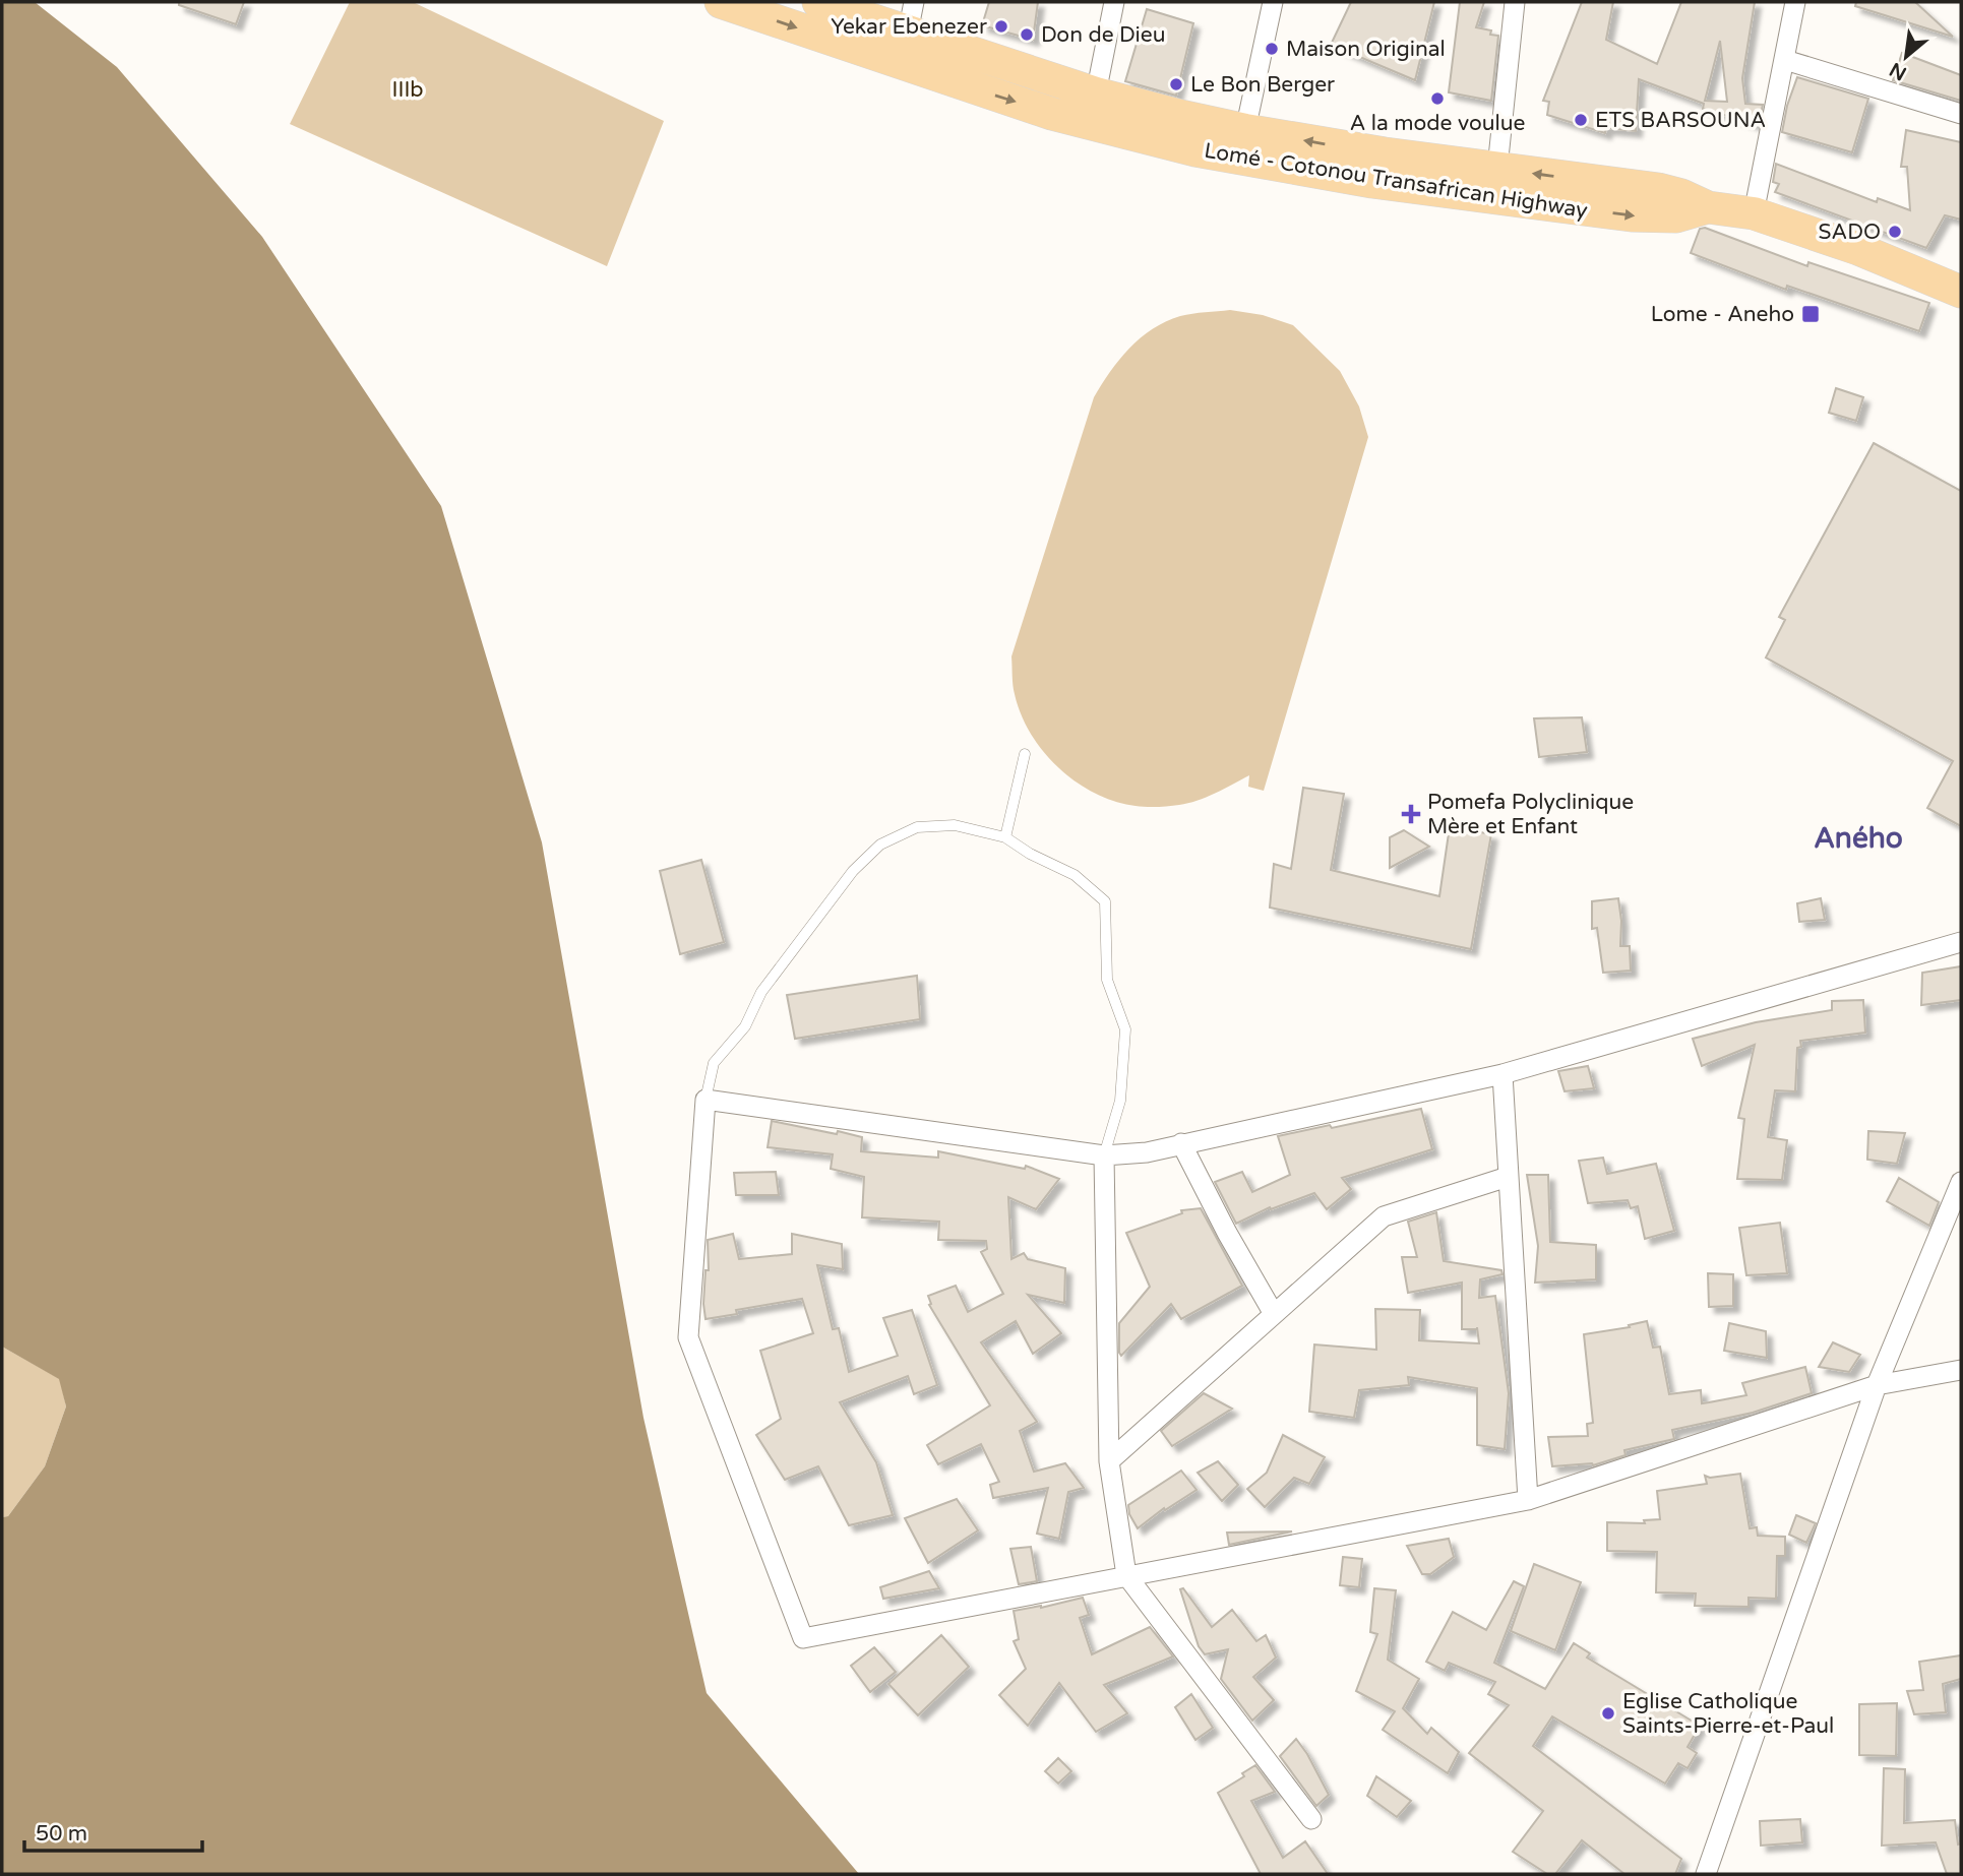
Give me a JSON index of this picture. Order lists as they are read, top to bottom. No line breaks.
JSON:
{"streets":{"highway":["Lomé - Cotonou Transafrican Highway"]},"districts":["Aného"],"parks":["IIIb"],"places":{"other":["Yekar Ebenezer","Don de Dieu","Maison Original","Le Bon Berger","A la mode voulue","ETS BARSOUNA","SADO","Eglise Catholique Saints-Pierre-et-Paul"],"transit":["Lome - Aneho"],"health":["Pomefa Polyclinique Mère et Enfant"]},"scale_bar":"50 m","north":"bottom left"}
